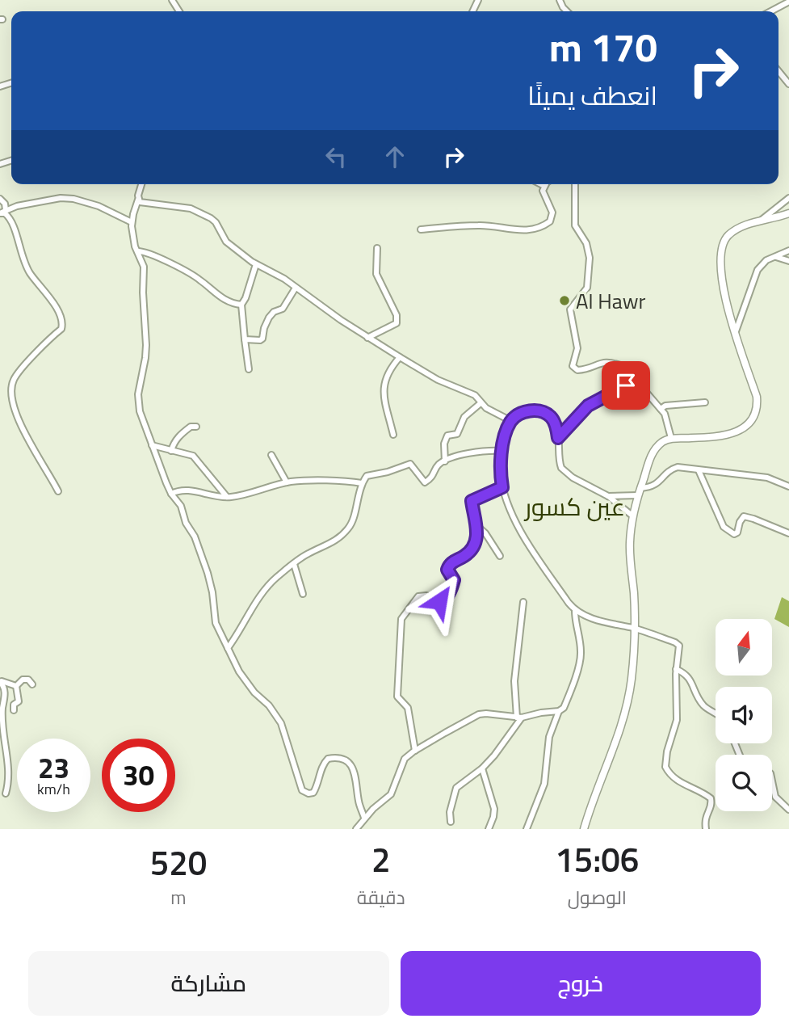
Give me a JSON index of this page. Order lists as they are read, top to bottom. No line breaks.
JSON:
{"districts":["عين كسور"],"places":["Al Hawr"],"north":"top","page":{"turn":["170 m","انعطف يمينًا"],"speed":"23 km/h","limit":"30","eta":["15:06","الوصول","2","دقيقة","520","m"],"buttons":["خروج","مشاركة"]}}
